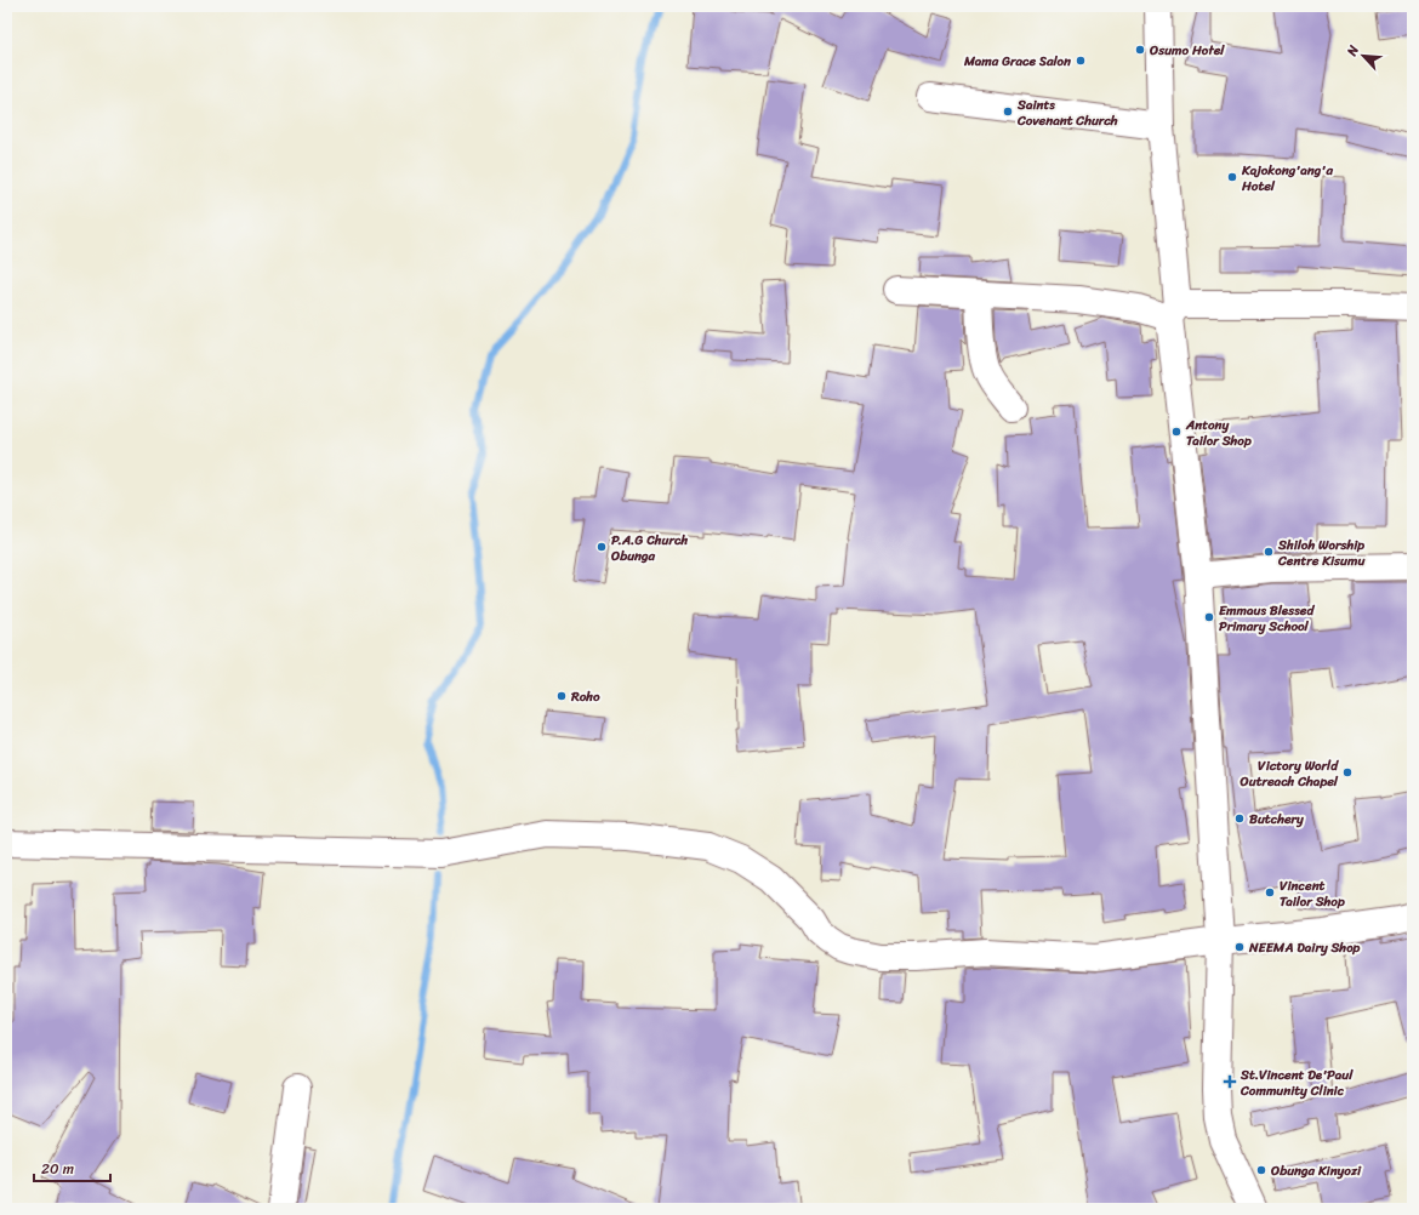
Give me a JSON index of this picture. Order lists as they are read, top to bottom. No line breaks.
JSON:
{"places":{"other":["Osumo Hotel","Mama Grace Salon","Saints Covenant Church","Kajokong'ang'a Hotel","Antony Tailor Shop","P.A.G Church Obunga","Shiloh Worship Centre Kisumu","Emmaus Blessed Primary School","Roho","Victory World Outreach Chapel","Butchery","Vincent Tailor Shop","NEEMA Dairy Shop","Obunga Kinyozi"],"health":["St.Vincent De'Paul Community Clinic"]},"scale_bar":"20 m","north":"top left"}
